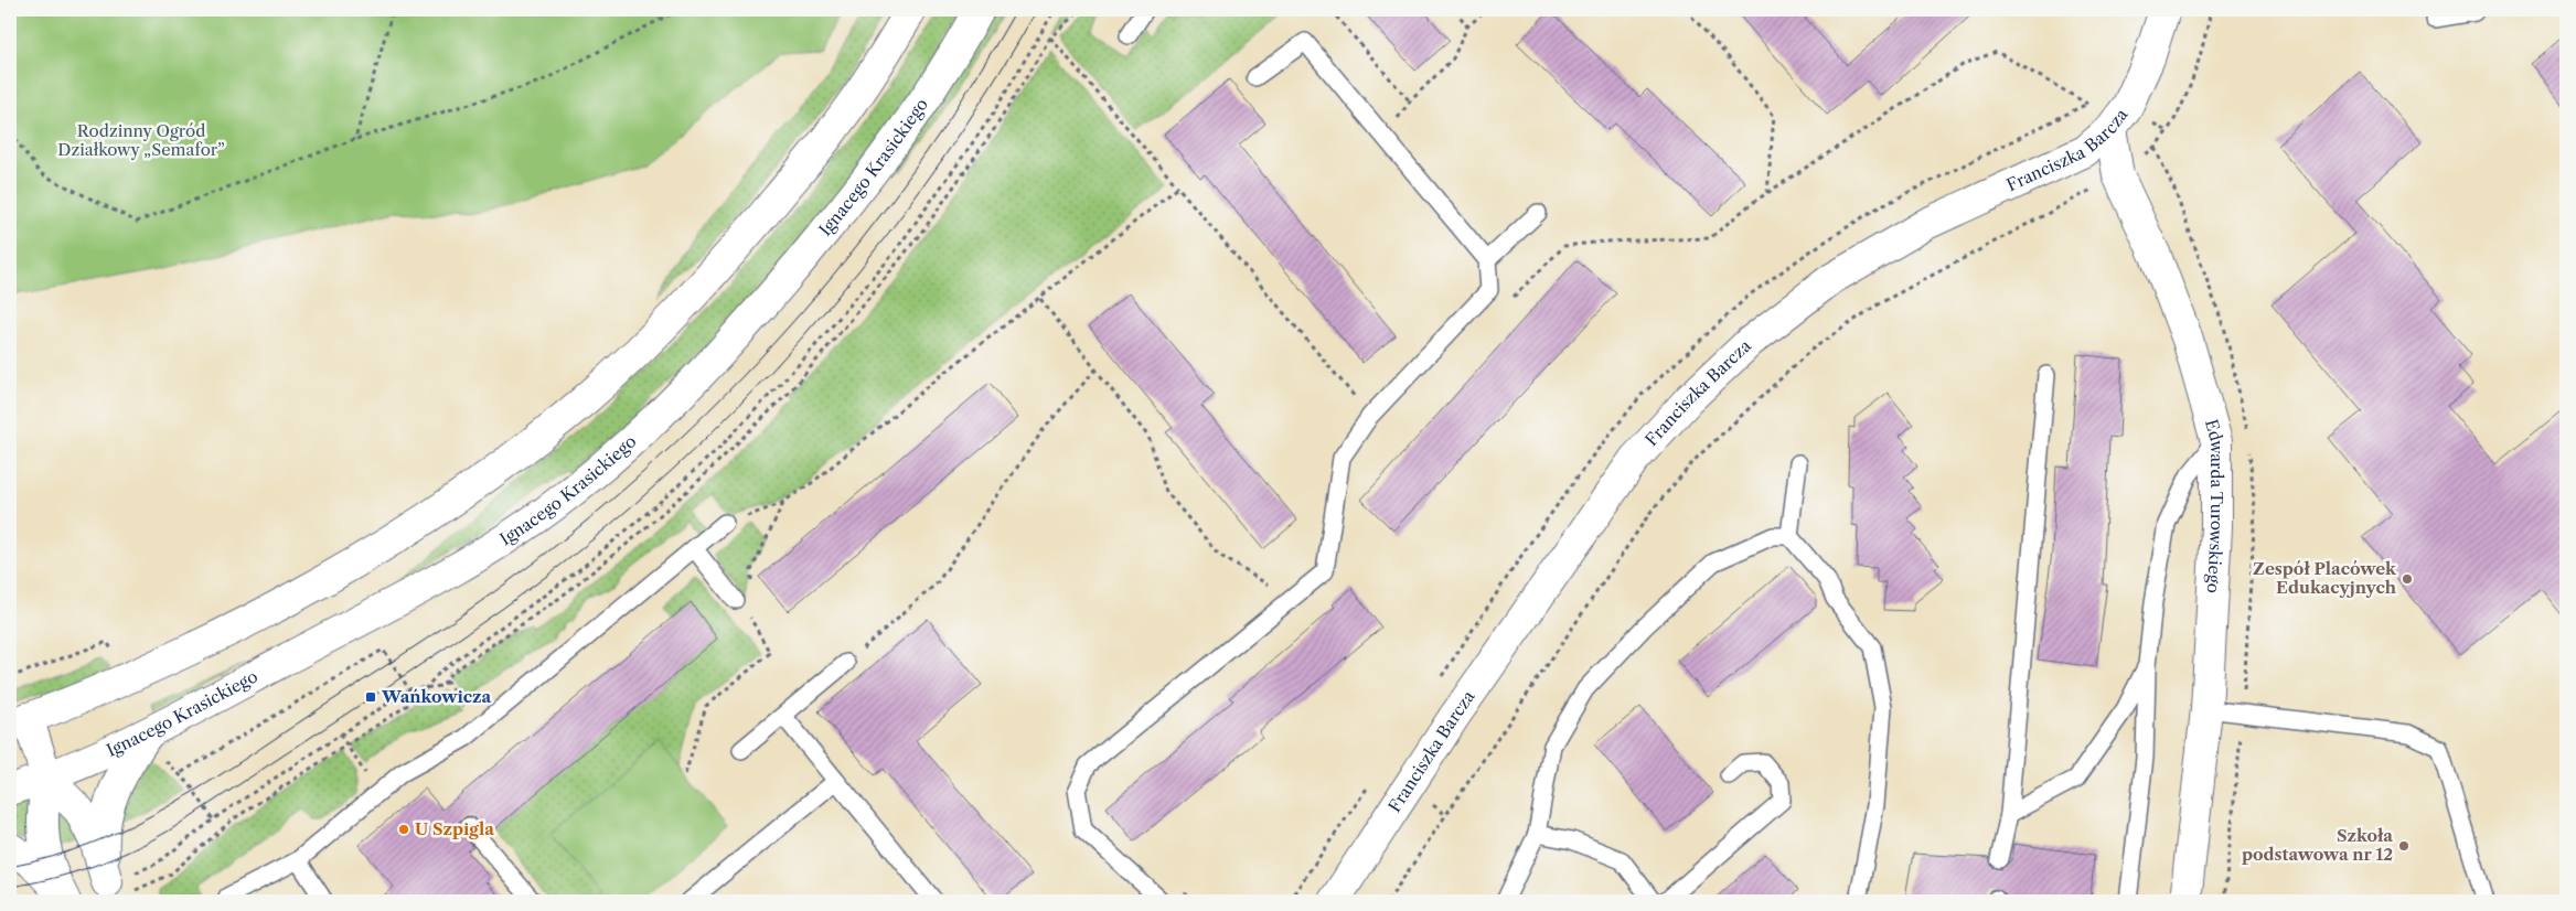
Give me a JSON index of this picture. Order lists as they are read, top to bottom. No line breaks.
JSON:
{"streets":{"street":["Franciszka Barcza","Ignacego Krasickiego","Edwarda Turowskiego"]},"crossings":[["Franciszka Barcza","Edwarda Turowskiego"]],"parks":["Rodzinny Ogród Działkowy „Semafor”"],"places":{"other":["Zespół Placówek Edukacyjnych","U Szpigla","Szkoła podstawowa nr 12"],"transit":["Wańkowicza"]}}
